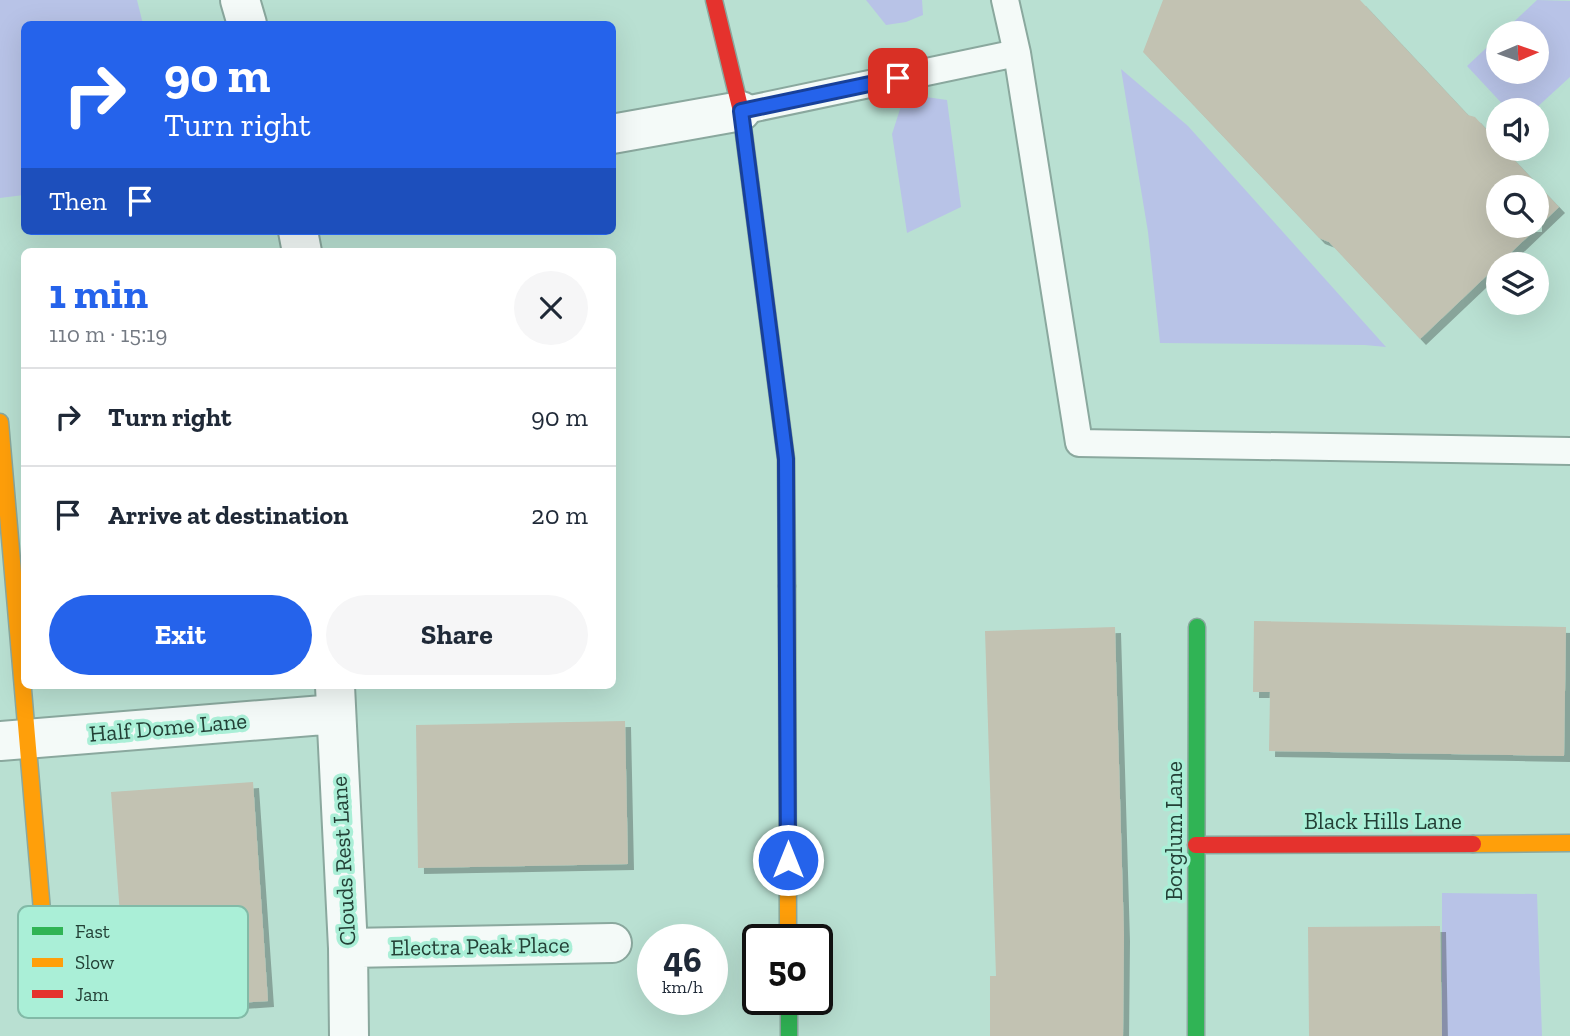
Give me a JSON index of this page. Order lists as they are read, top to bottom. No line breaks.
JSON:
{"streets":{"street":["Half Dome Lane","Black Hills Lane","Borglum Lane","Clouds Rest Lane","Electra Peak Place"]},"crossings":[["Half Dome Lane","Clouds Rest Lane"],["Black Hills Lane","Borglum Lane"],["Clouds Rest Lane","Electra Peak Place"]],"legend":["Fast","Slow","Jam"],"north":"right","page":{"turn":["90 m","Turn right"],"then":"Then","heading":["1 min","110 m · 15:19"],"list":[{"name":"Turn right","value":"90 m"},{"name":"Arrive at destination","value":"20 m"}],"buttons":["Exit","Share"],"speed":"46 km/h","limit":"50"}}
